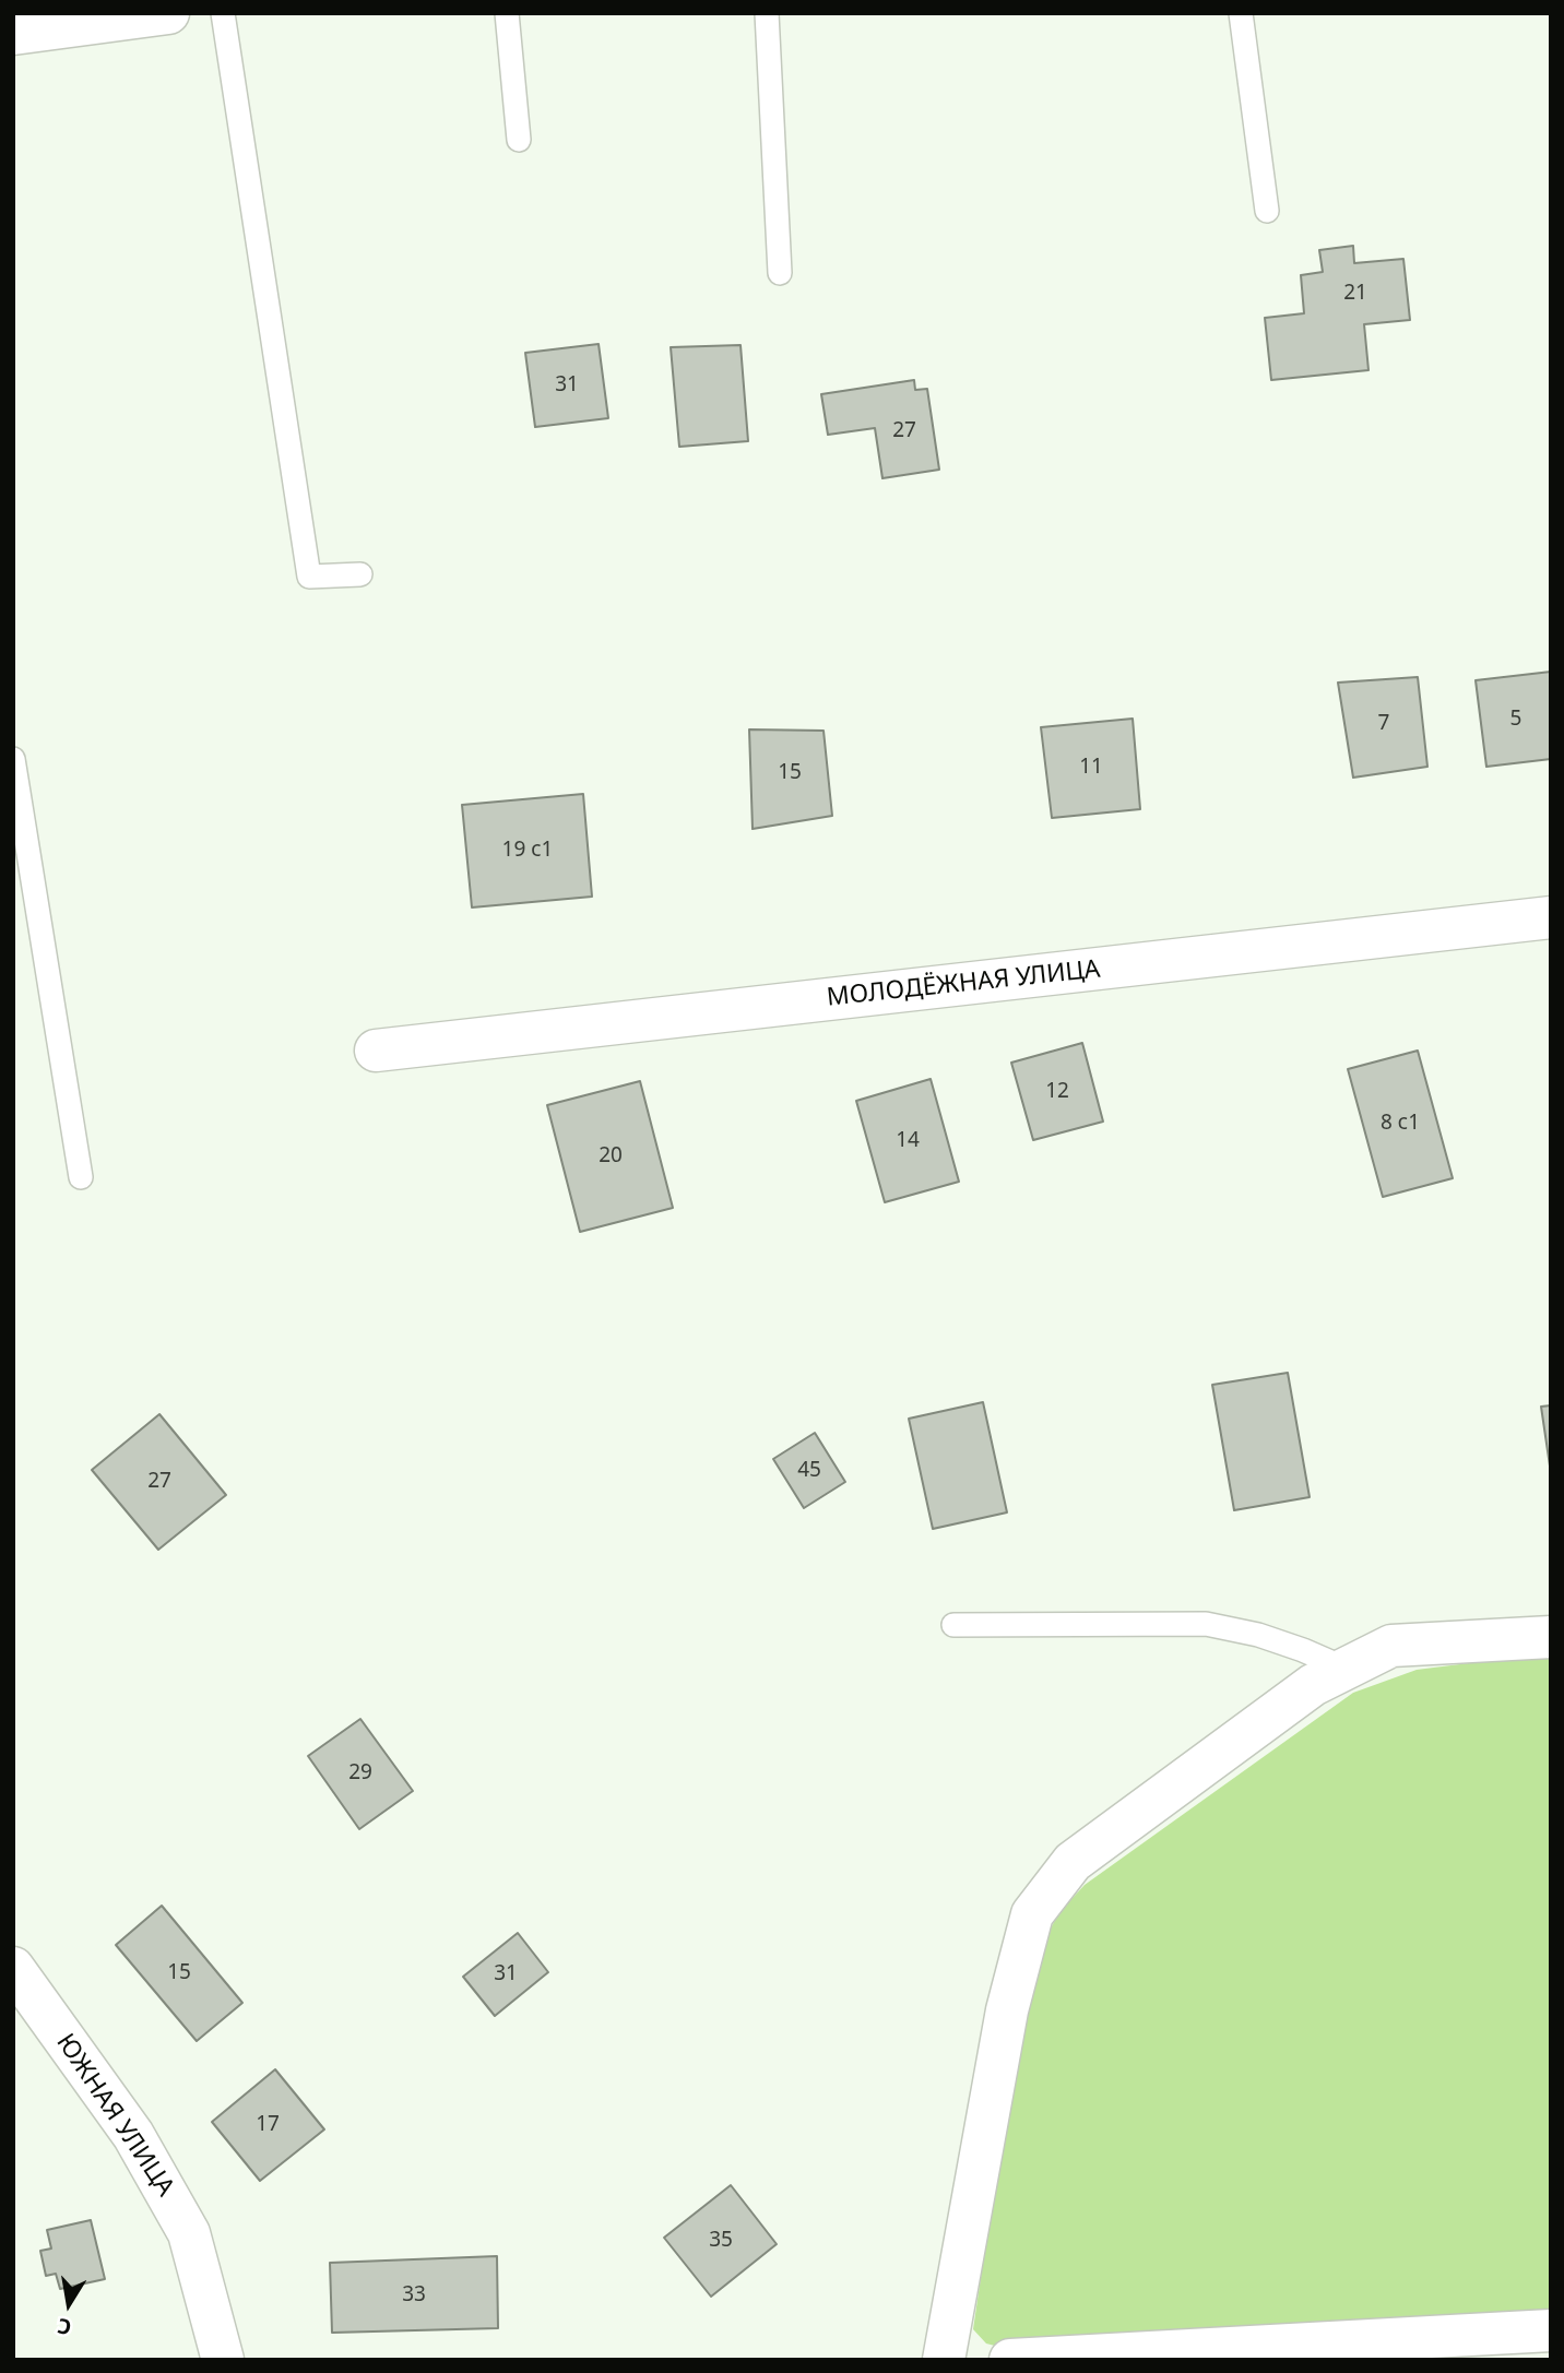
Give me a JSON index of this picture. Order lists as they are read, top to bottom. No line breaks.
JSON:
{"streets":{"street":["МОЛОДЁЖНАЯ УЛИЦА","ЮЖНАЯ УЛИЦА"]},"house_numbers":["21","31","27","5","7","11","15","19 с1","12","8 с1","14","20","45","27","29","15","31","17","35","33"],"north":"bottom"}
